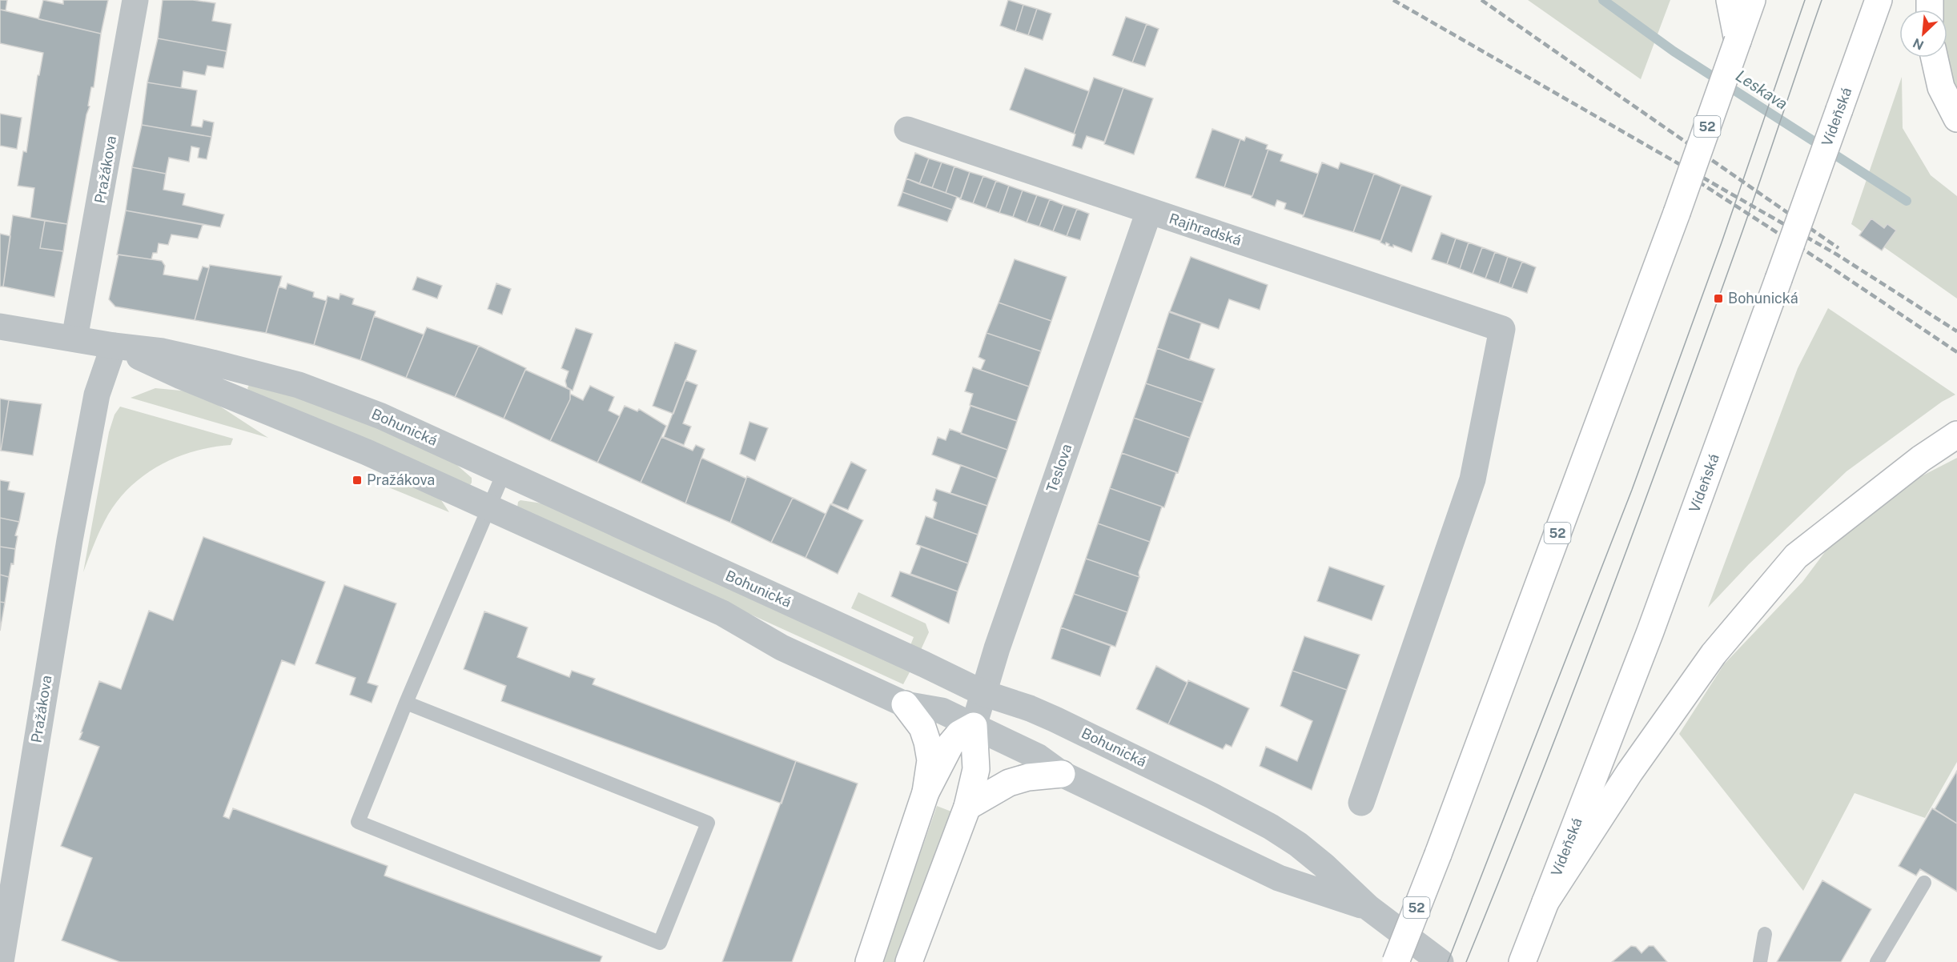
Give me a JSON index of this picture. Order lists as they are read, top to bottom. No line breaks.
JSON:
{"streets":{"highway":["Vídeňská","52"],"street":["Pražákova","Rajhradská","Bohunická","Teslova"]},"crossings":[["Pražákova","Bohunická"],["Rajhradská","Teslova"],["Bohunická","Teslova"]],"water":["Leskava"],"places":{"transit":["Bohunická","Pražákova"]},"north":"bottom left"}
